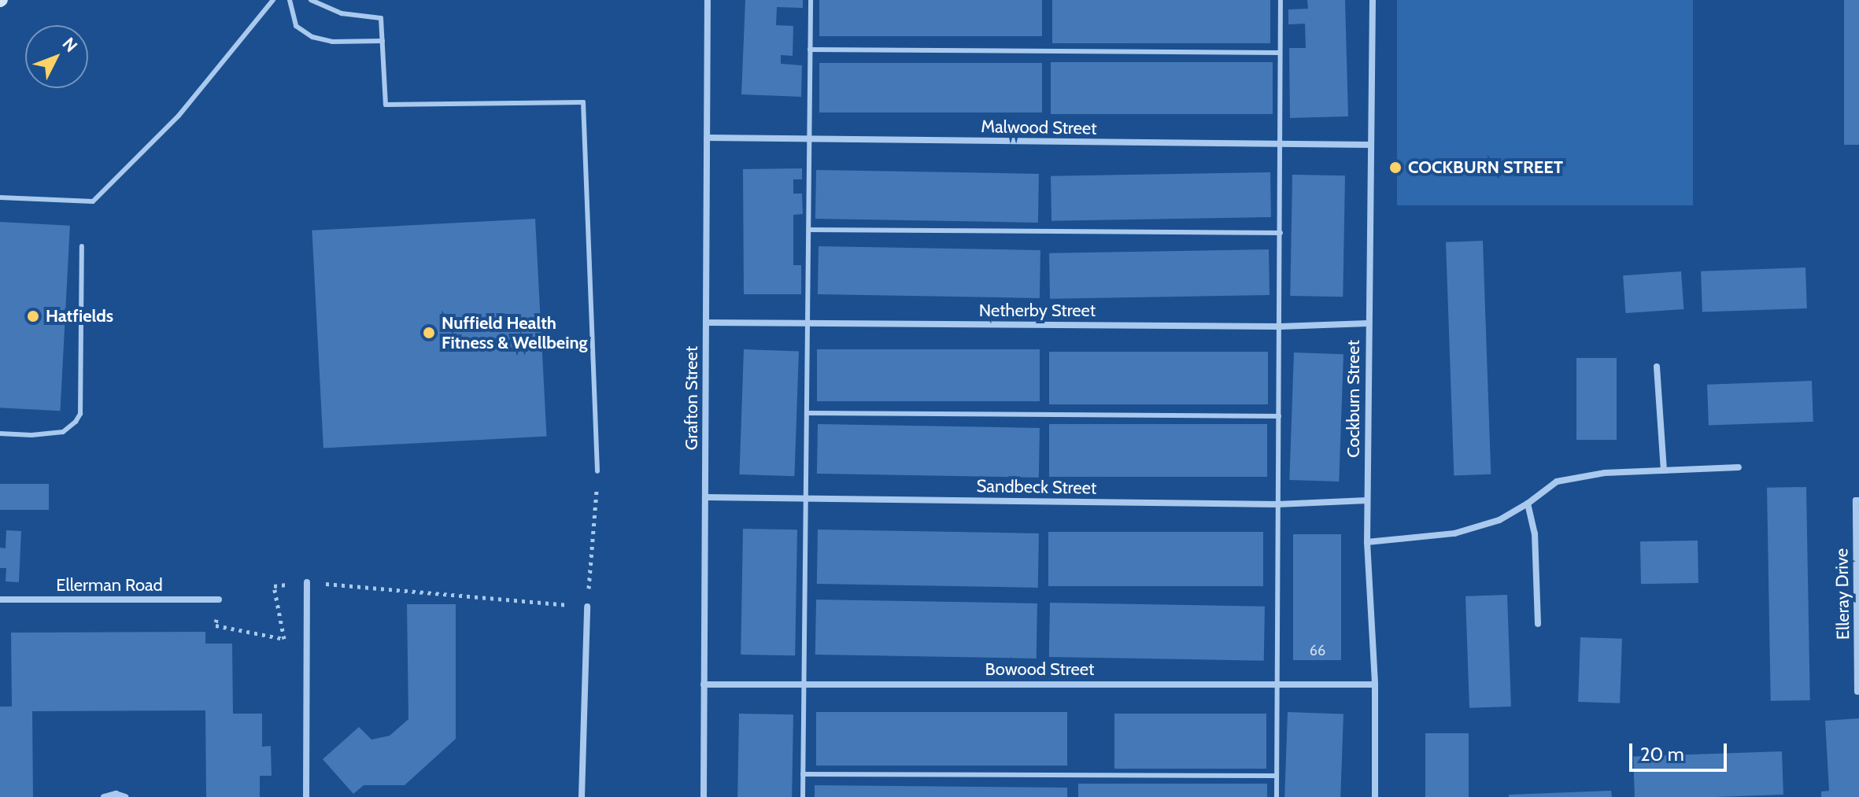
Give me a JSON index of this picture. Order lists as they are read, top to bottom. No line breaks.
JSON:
{"streets":{"street":["Malwood Street","Netherby Street","Grafton Street","Cockburn Street","Sandbeck Street","Ellerman Road","Elleray Drive","Bowood Street"]},"crossings":[["Malwood Street","Grafton Street"],["Malwood Street","Cockburn Street"],["Netherby Street","Grafton Street"],["Netherby Street","Cockburn Street"],["Grafton Street","Sandbeck Street"],["Grafton Street","Bowood Street"],["Cockburn Street","Sandbeck Street"],["Cockburn Street","Bowood Street"]],"places":["COCKBURN STREET","Hatfields","Nuffield Health Fitness & Wellbeing"],"house_numbers":["66"],"scale_bar":"20 m","north":"top right"}
